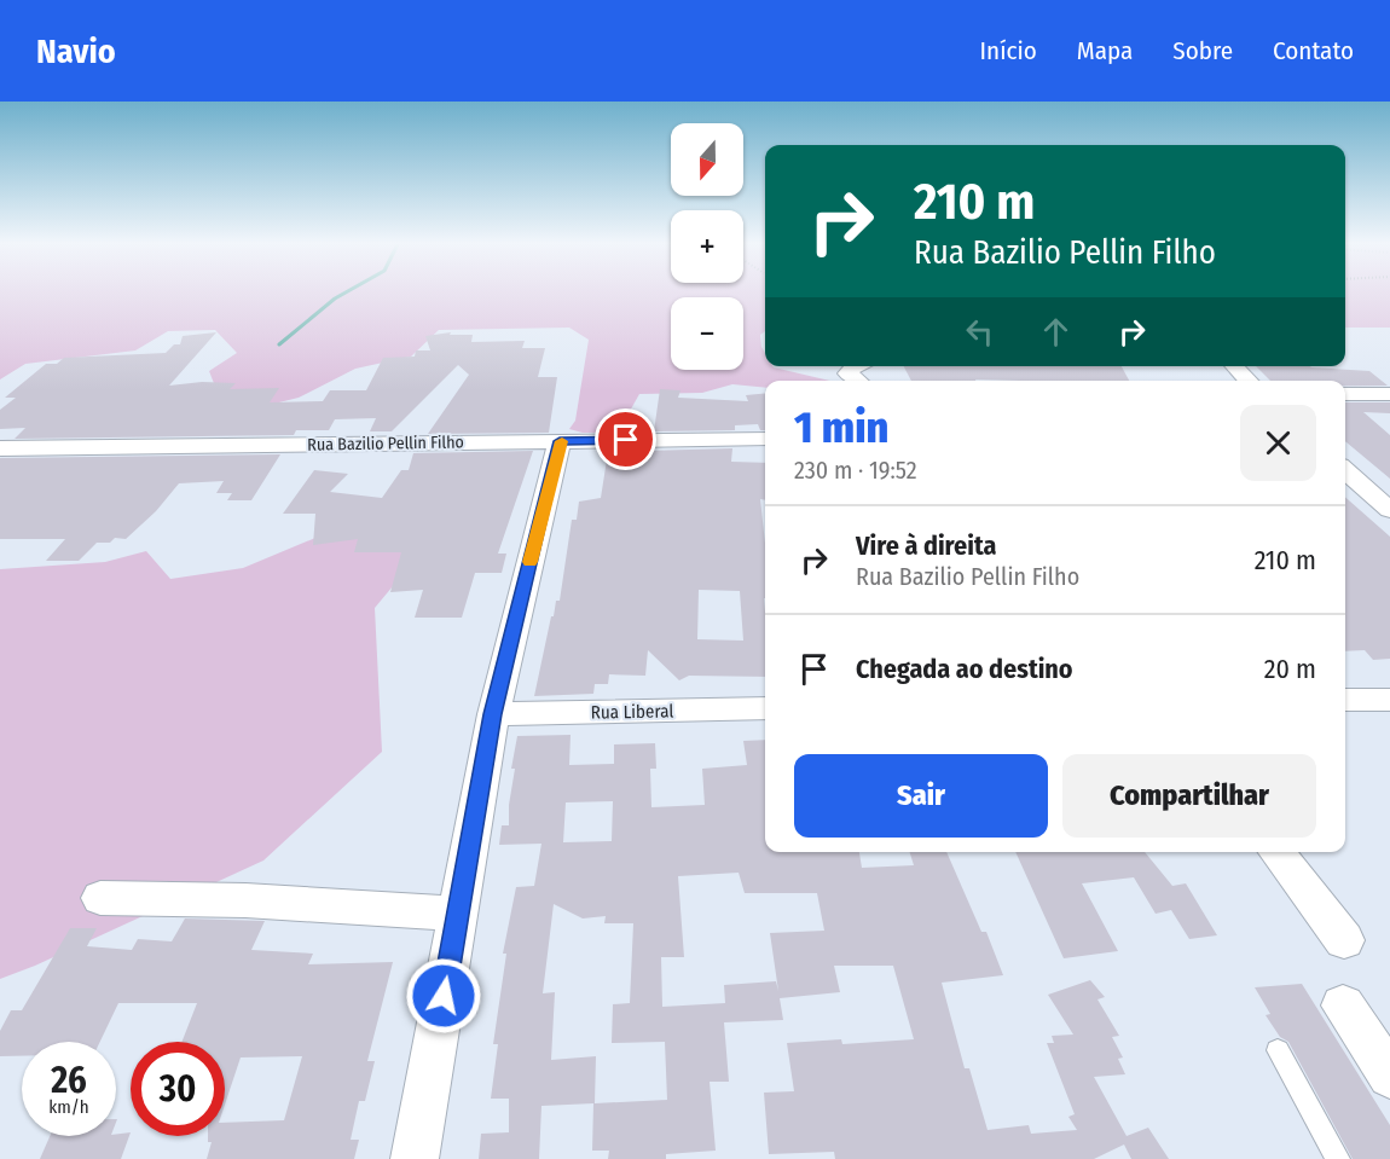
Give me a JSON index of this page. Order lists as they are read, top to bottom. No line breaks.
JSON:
{"streets":{"street":["Rua Bazilio Pellin Filho","Rua Liberal"]},"north":"bottom","page":{"header":"Navio","nav":["Início","Mapa","Sobre","Contato"],"map_buttons":["+","−"],"turn":["210 m","Rua Bazilio Pellin Filho"],"heading":["1 min","230 m · 19:52"],"list":[{"name":"Vire à direita","note":"Rua Bazilio Pellin Filho","value":"210 m"},{"name":"Chegada ao destino","value":"20 m"}],"buttons":["Sair","Compartilhar"],"speed":"26 km/h","limit":"30"}}
